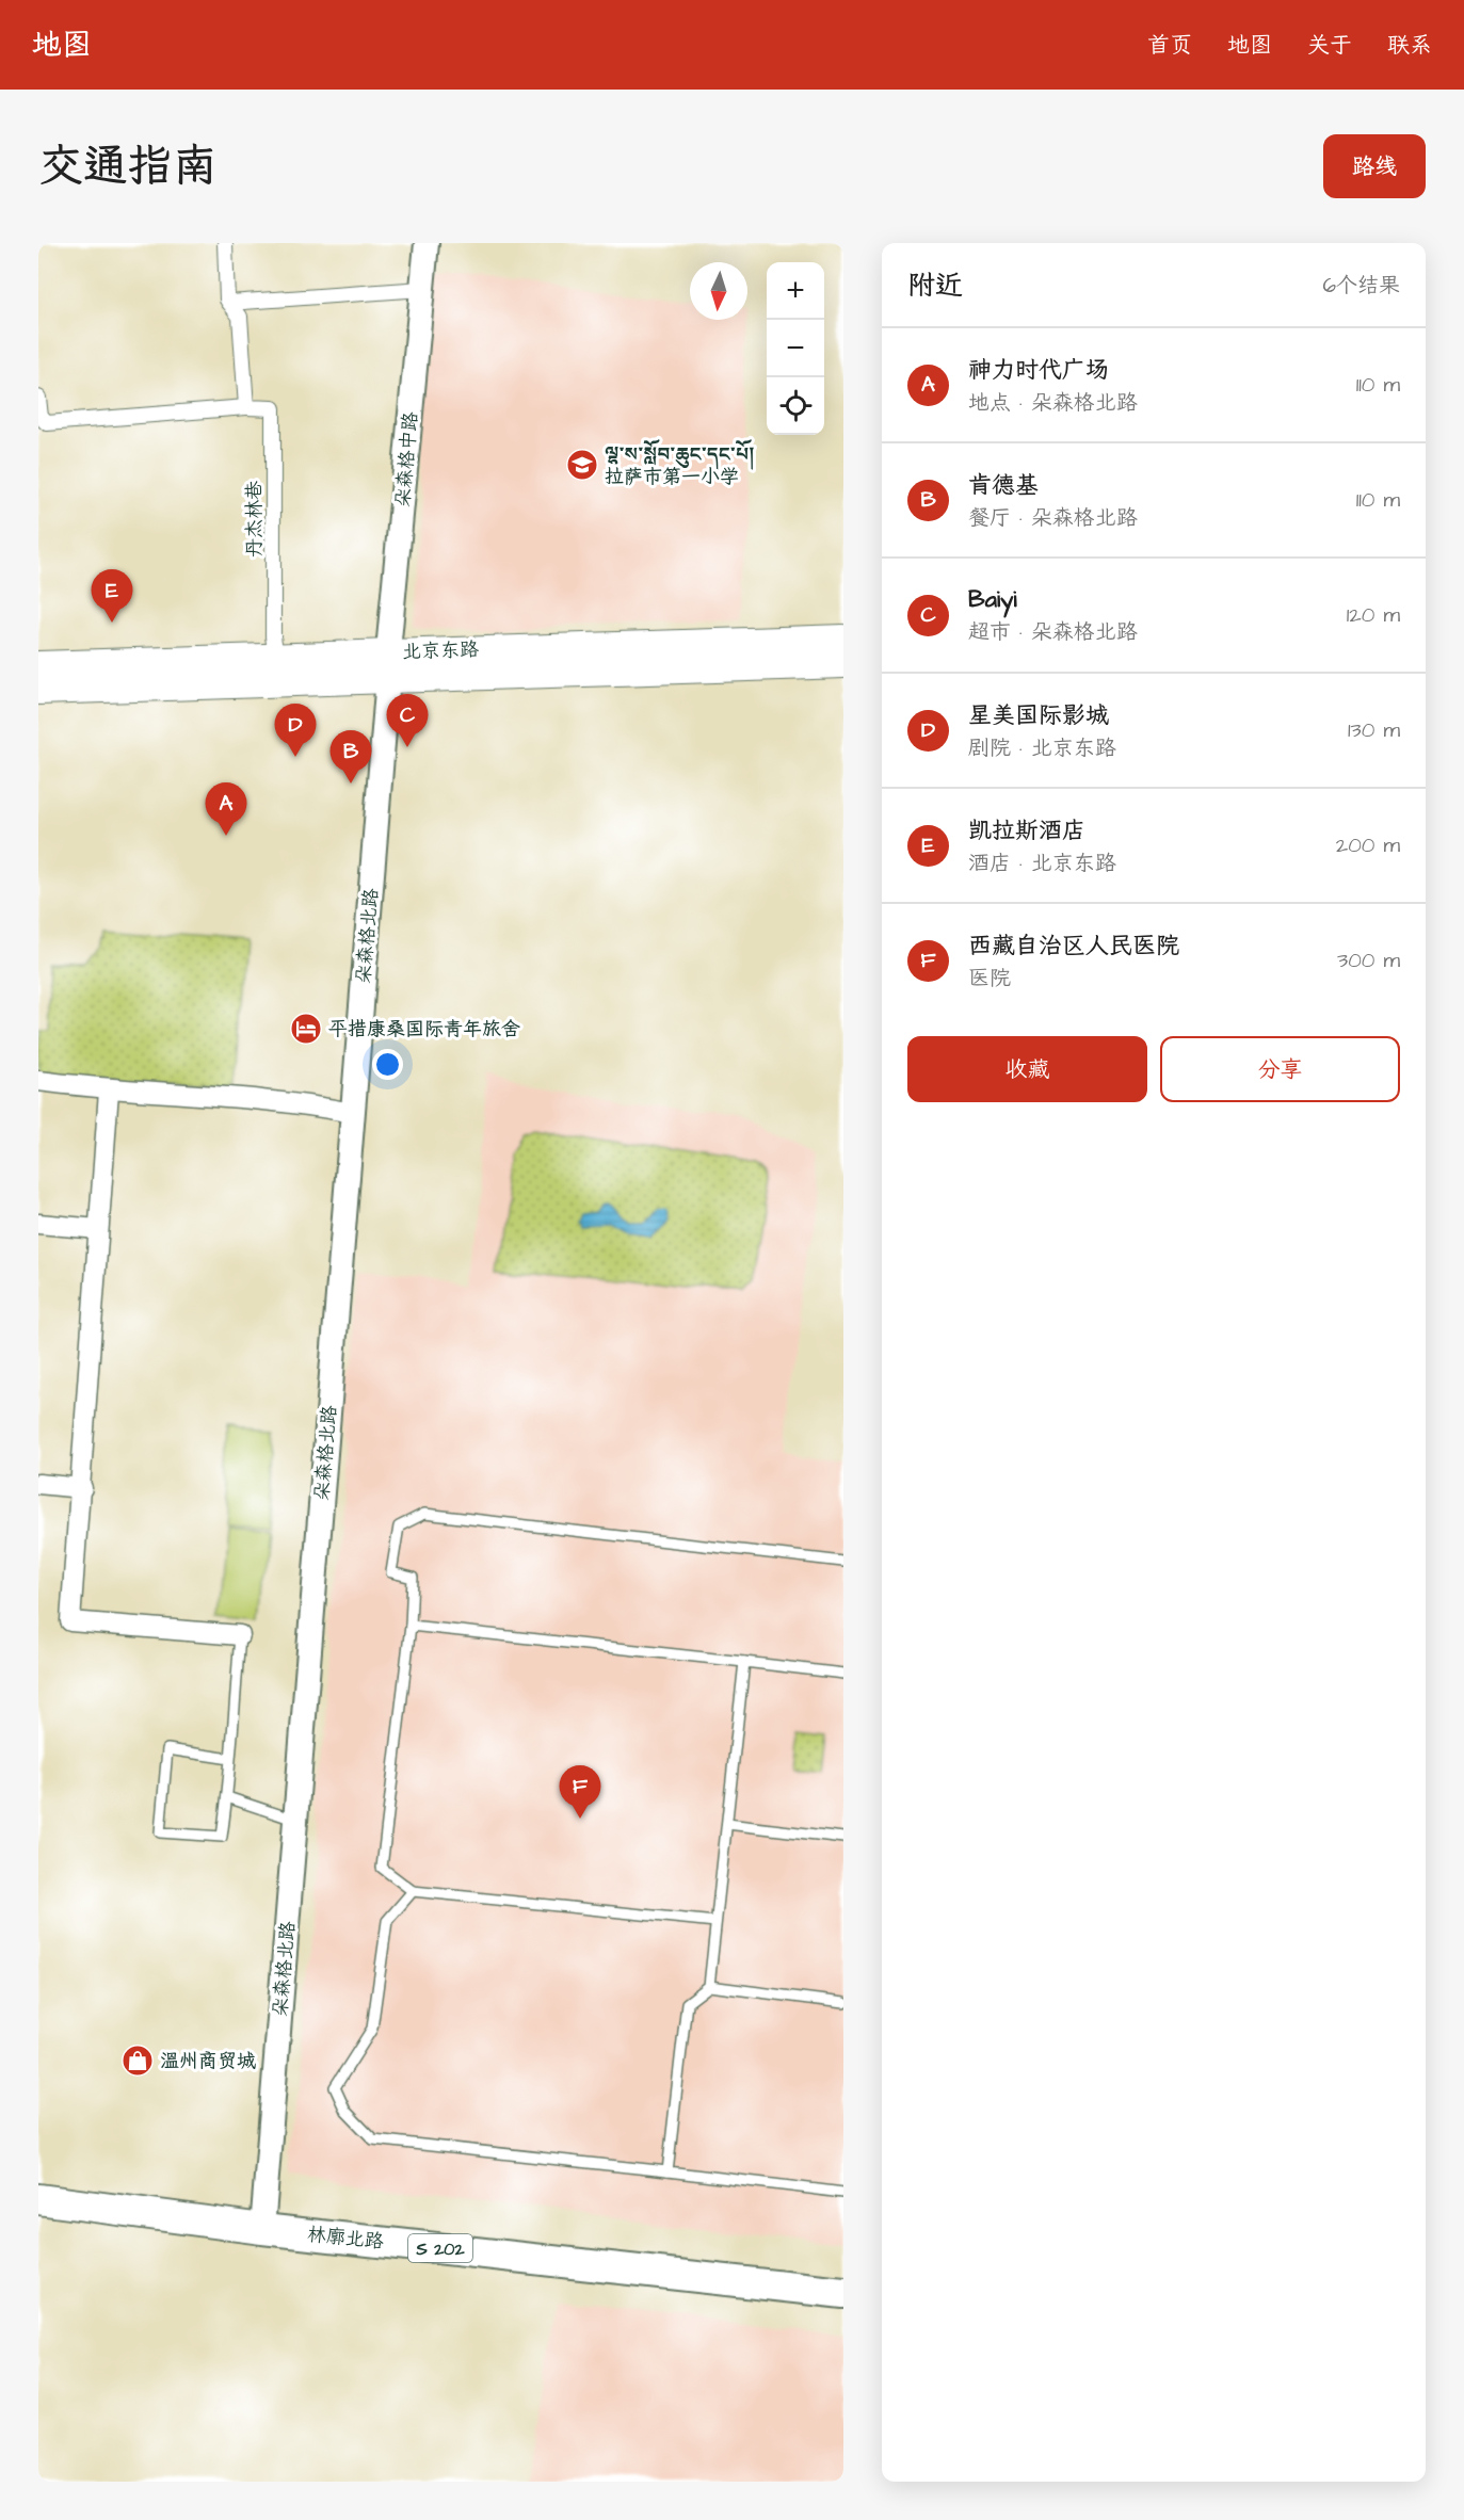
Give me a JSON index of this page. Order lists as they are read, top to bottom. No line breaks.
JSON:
{"streets":{"main road":["北京东路","林廓北路","S 202"],"street":["朵森格中路","丹杰林巷","朵森格北路"]},"crossings":[["朵森格中路","北京东路"],["朵森格中路","朵森格北路"],["丹杰林巷","北京东路"],["北京东路","朵森格北路"],["朵森格北路","林廓北路"]],"places":{"school or university":["ལྷ་ས་སློབ་ཆུང་དང་པོ། 拉萨市第一小学"],"hotel":["平措康桑国际青年旅舍"],"shop":["温州商贸城"]},"north":"bottom","page":{"header":"地图","nav":["首页","地图","关于","联系"],"title":"交通指南","buttons":["路线",["收藏","分享"]],"heading":["附近","6个结果"],"map_buttons":["+","−"],"list":[{"mark":"A","name":"神力时代广场","note":"地点 · 朵森格北路","value":"110 m"},{"mark":"B","name":"肯德基","note":"餐厅 · 朵森格北路","value":"110 m"},{"mark":"C","name":"Baiyi","note":"超市 · 朵森格北路","value":"120 m"},{"mark":"D","name":"星美国际影城","note":"剧院 · 北京东路","value":"130 m"},{"mark":"E","name":"凯拉斯酒店","note":"酒店 · 北京东路","value":"200 m"},{"mark":"F","name":"西藏自治区人民医院","note":"医院","value":"300 m"}],"pins":["E","C","D","B","A","F"]}}
